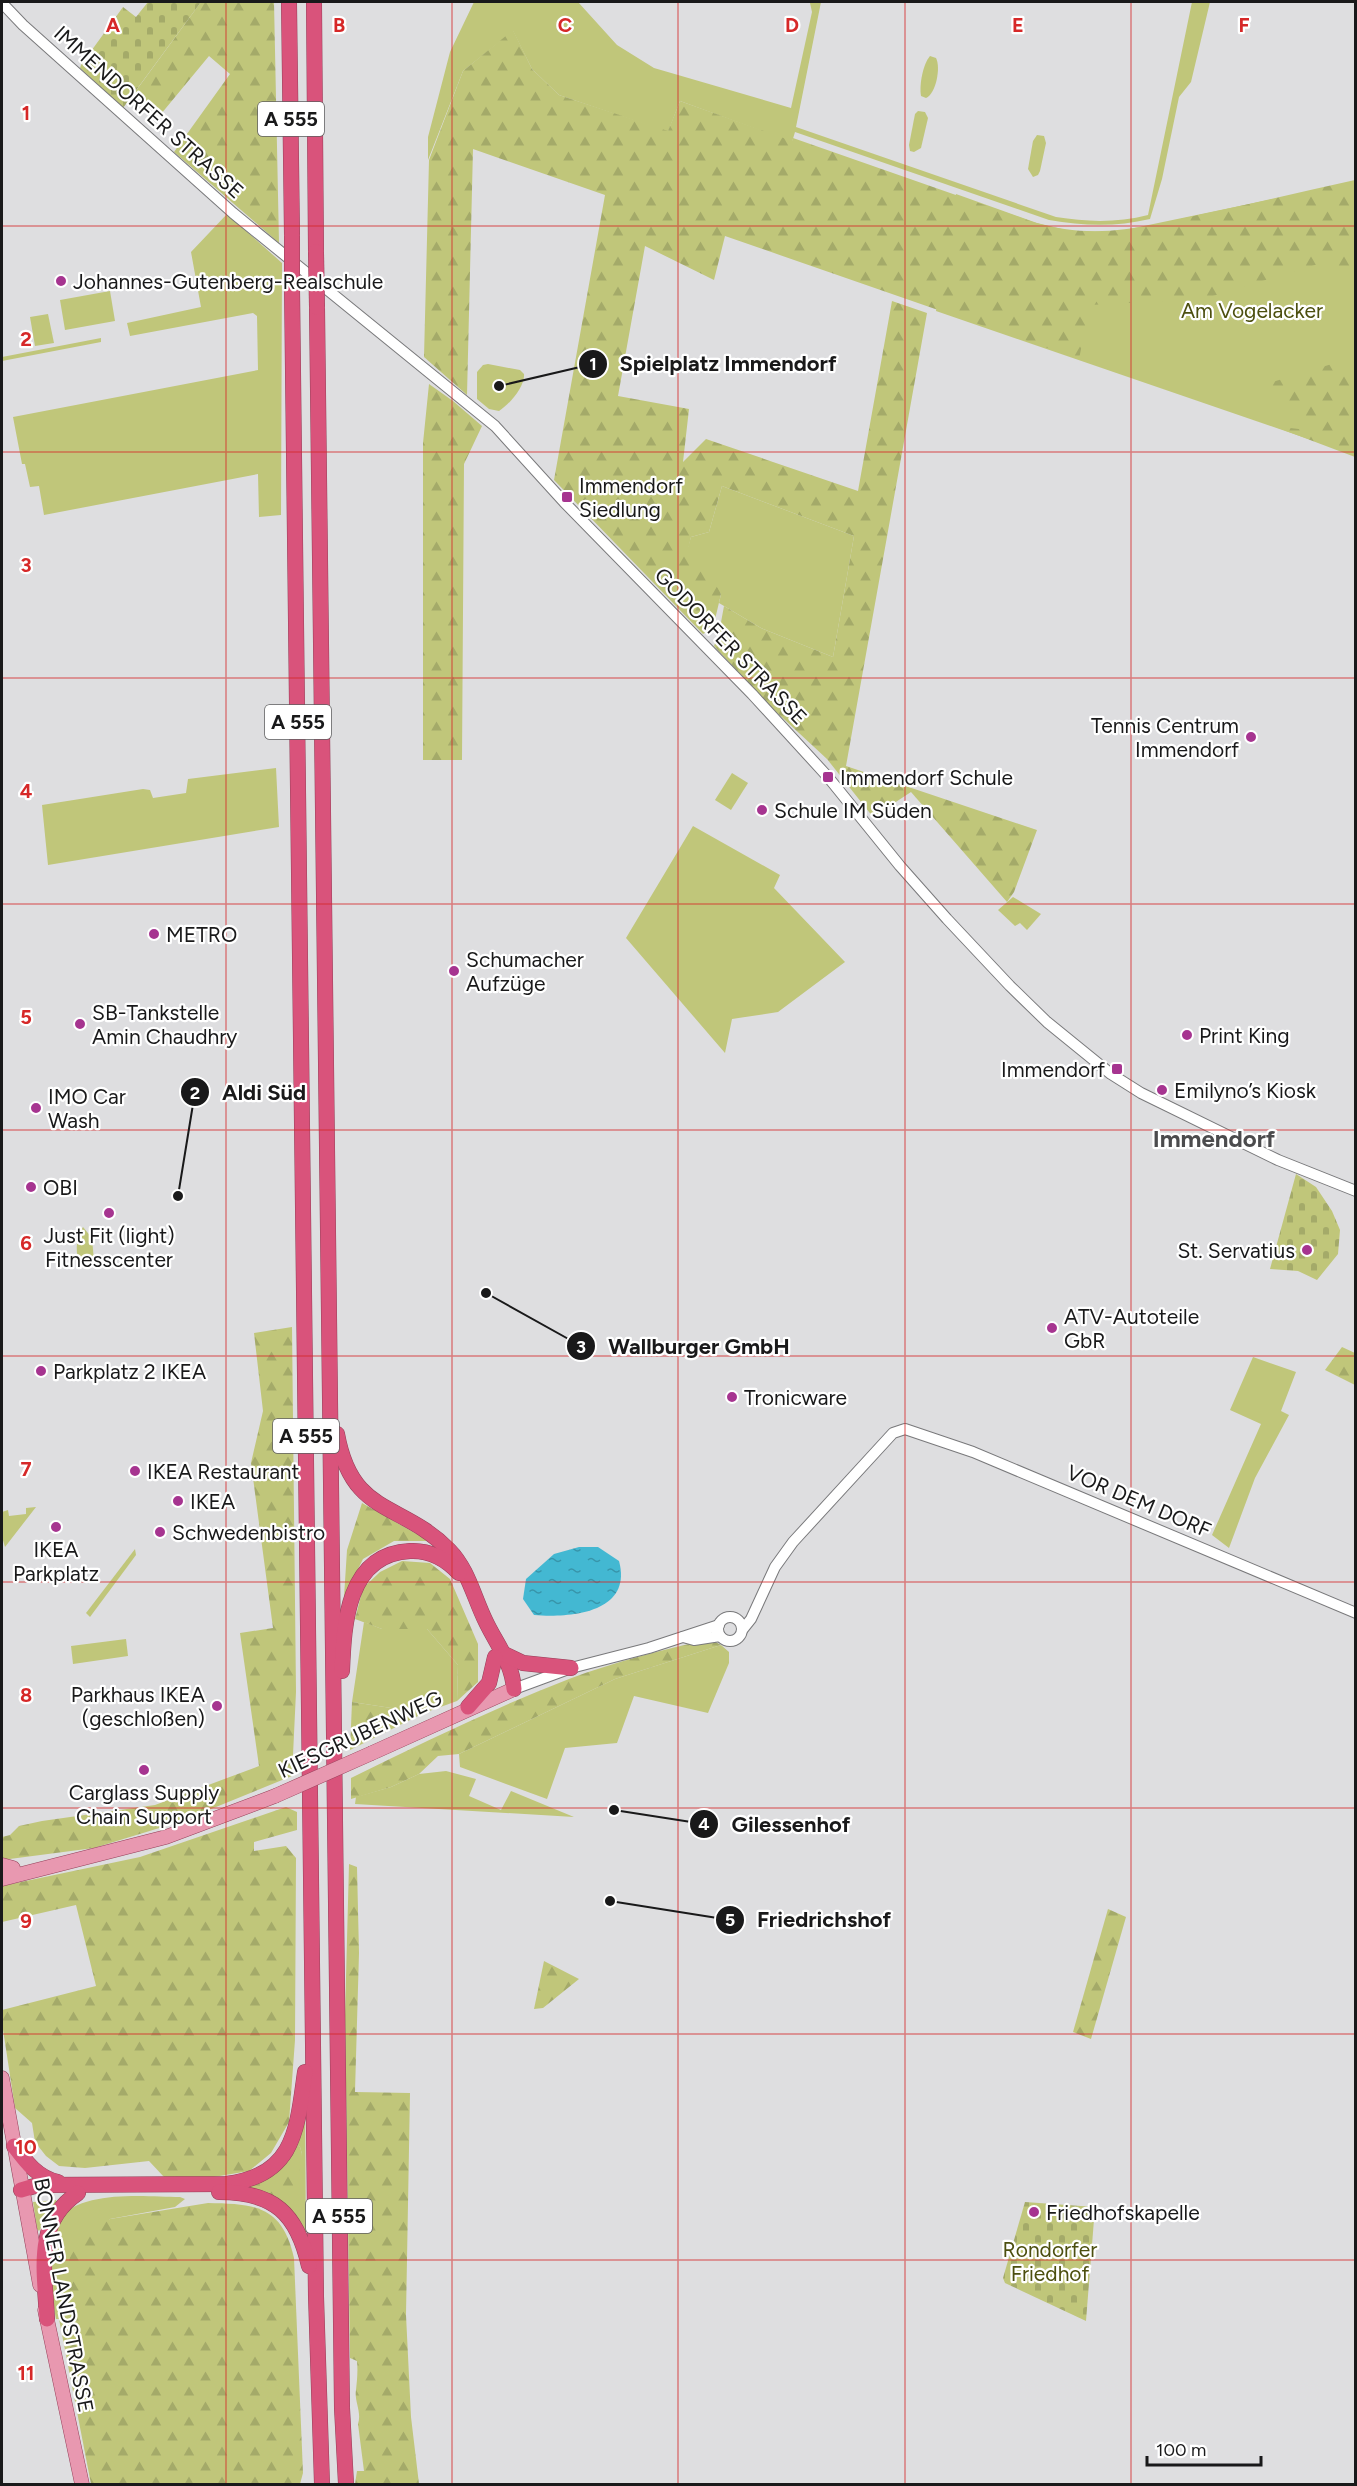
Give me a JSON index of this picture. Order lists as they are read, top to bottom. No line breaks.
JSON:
{"streets":{"highway":["A 555"],"main road":["KIESGRUBENWEG","BONNER LANDSTRASSE"],"street":["IMMENDORFER STRASSE","GODORFER STRASSE","VOR DEM DORF"]},"crossings":[["IMMENDORFER STRASSE","GODORFER STRASSE"]],"districts":["Immendorf"],"parks":["Am Vogelacker","Rondorfer Friedhof"],"places":{"other":["Johannes-Gutenberg-Realschule","Spielplatz Immendorf","Tennis Centrum Immendorf","Schule IM Süden","METRO","Schumacher Aufzüge","SB-Tankstelle Amin Chaudhry","Print King","Emilyno’s Kiosk","IMO Car Wash","OBI","Aldi Süd","Just Fit (light) Fitnesscenter","St. Servatius","Wallburger GmbH","ATV-Autoteile GbR","Parkplatz 2 IKEA","Tronicware","IKEA Restaurant","IKEA","IKEA Parkplatz","Schwedenbistro","Parkhaus IKEA (geschloßen)","Carglass Supply Chain Support","Gilessenhof","Friedrichshof","Friedhofskapelle"],"transit":["Immendorf Siedlung","Immendorf Schule","Immendorf"]},"scale_bar":"100 m","grid":{"columns":["A","B","C","D","E","F"],"rows":["1","2","3","4","5","6","7","8","9","10","11"]}}
